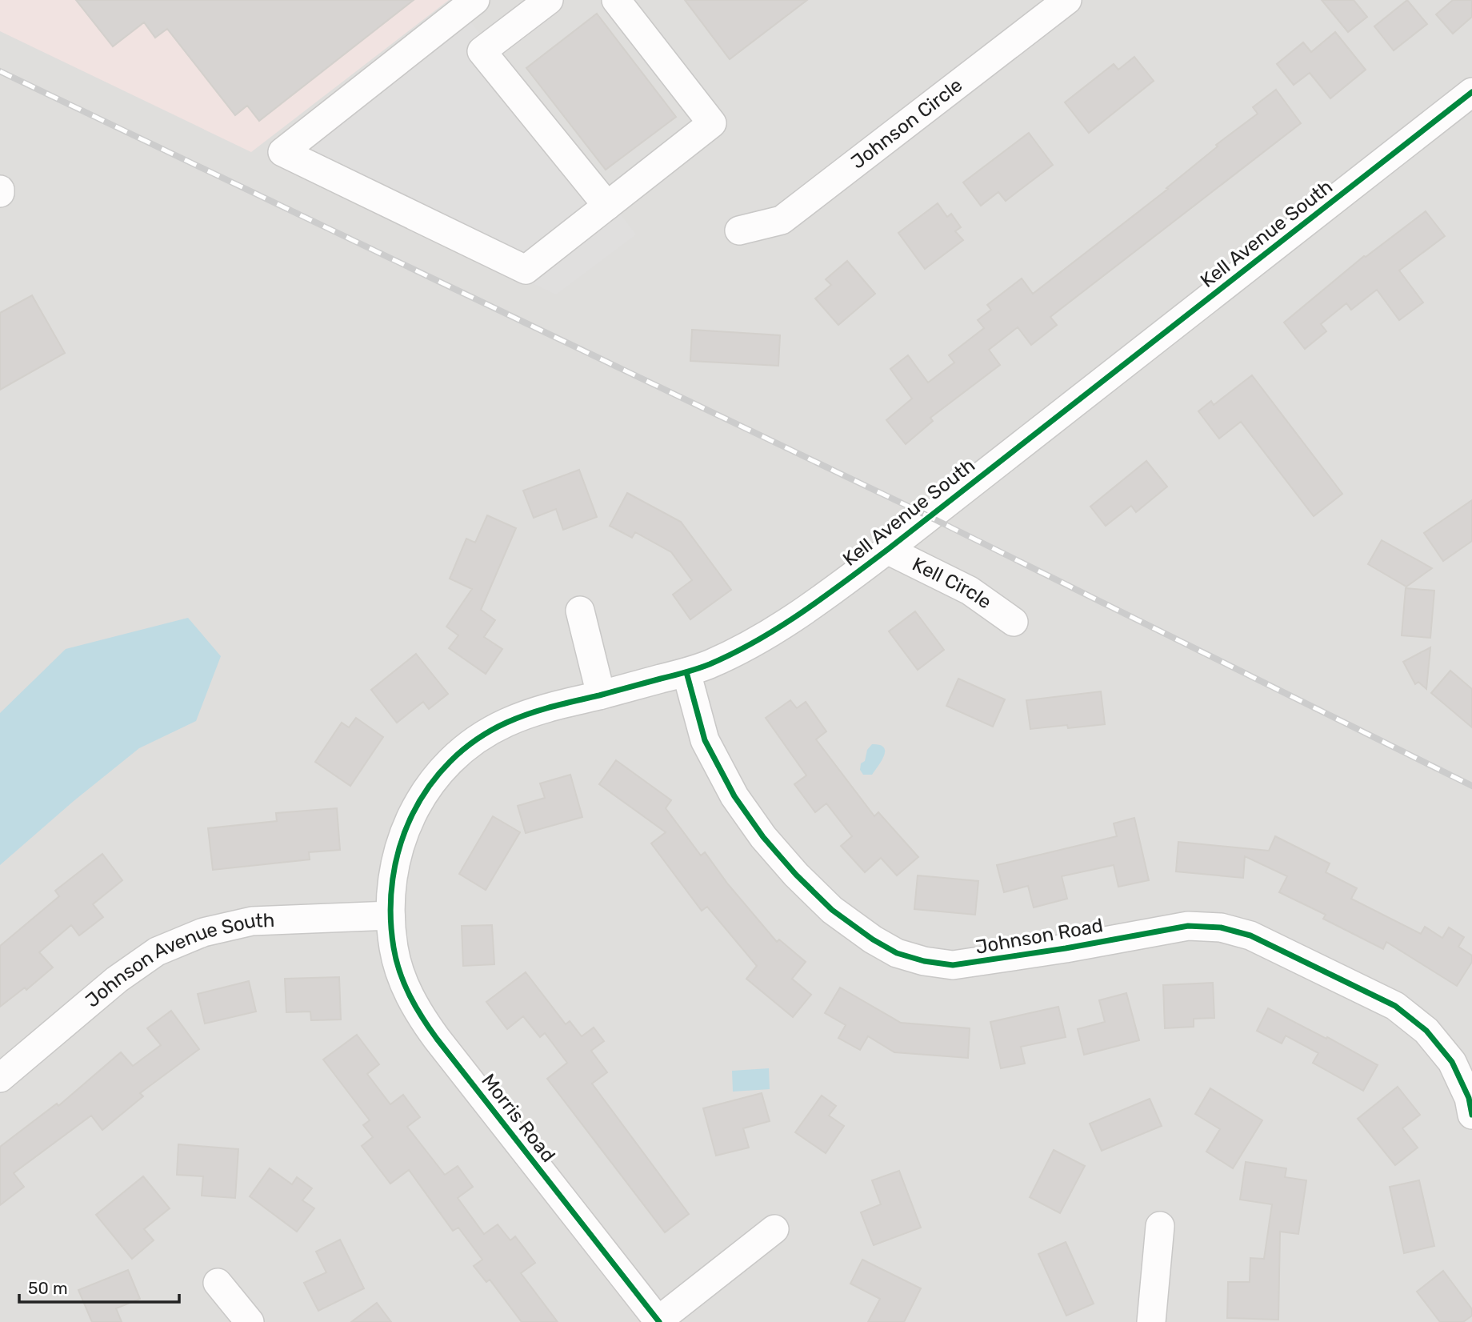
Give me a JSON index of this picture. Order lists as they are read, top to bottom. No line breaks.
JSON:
{"streets":{"street":["Johnson Circle","Kell Avenue South","Kell Circle","Johnson Road","Johnson Avenue South","Morris Road"]},"crossings":[["Kell Avenue South","Kell Circle"],["Kell Avenue South","Johnson Road"],["Kell Avenue South","Johnson Avenue South"],["Kell Avenue South","Morris Road"],["Johnson Avenue South","Morris Road"]],"scale_bar":"50 m"}
